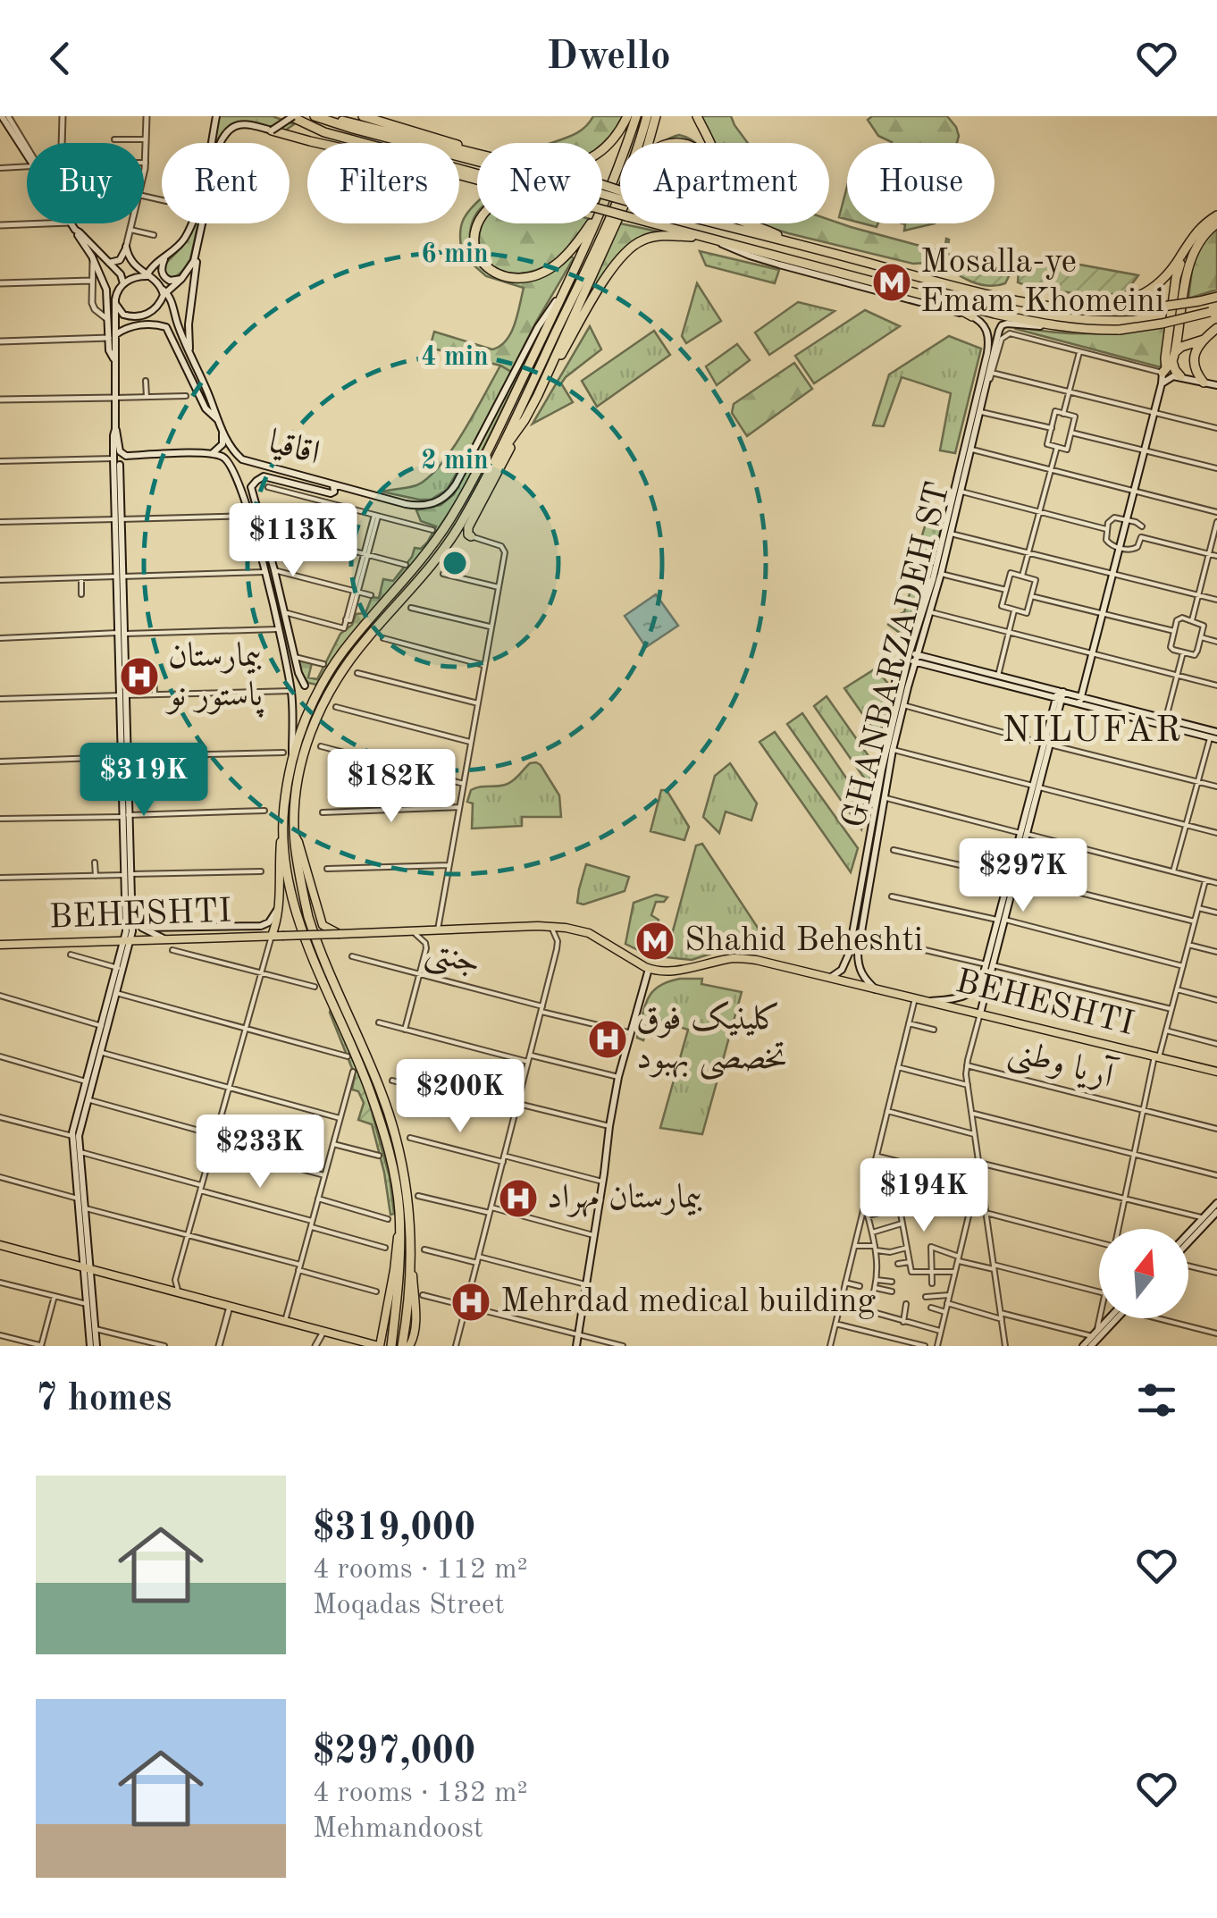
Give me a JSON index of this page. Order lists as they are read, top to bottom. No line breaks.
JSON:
{"streets":{"main road":["اقاقیا","GHANBARZADEH ST","BEHESHTI"],"street":["جنتی","آریا وطنی"]},"crossings":[["GHANBARZADEH ST","BEHESHTI"]],"districts":["NILUFAR"],"places":{"metro station":["Mosalla-ye Emam Khomeini","Shahid Beheshti"],"hospital":["بیمارستان پاستور نو","کلینیک فوق تخصصی بهبود","بیمارستان مهراد","Mehrdad medical building"]},"north":"top","page":{"header":"Dwello","chip":["Buy","Rent","Filters","New","Apartment","House"],"price":["$113K","$319K","$182K","$297K","$200K","$233K","$194K"],"heading":"7 homes","list":[{"name":"$319,000","note":"4 rooms · 112 m² · Moqadas Street"},{"name":"$297,000","note":"4 rooms · 132 m² · Mehmandoost"}]},"rings":["6 min","4 min","2 min"]}
